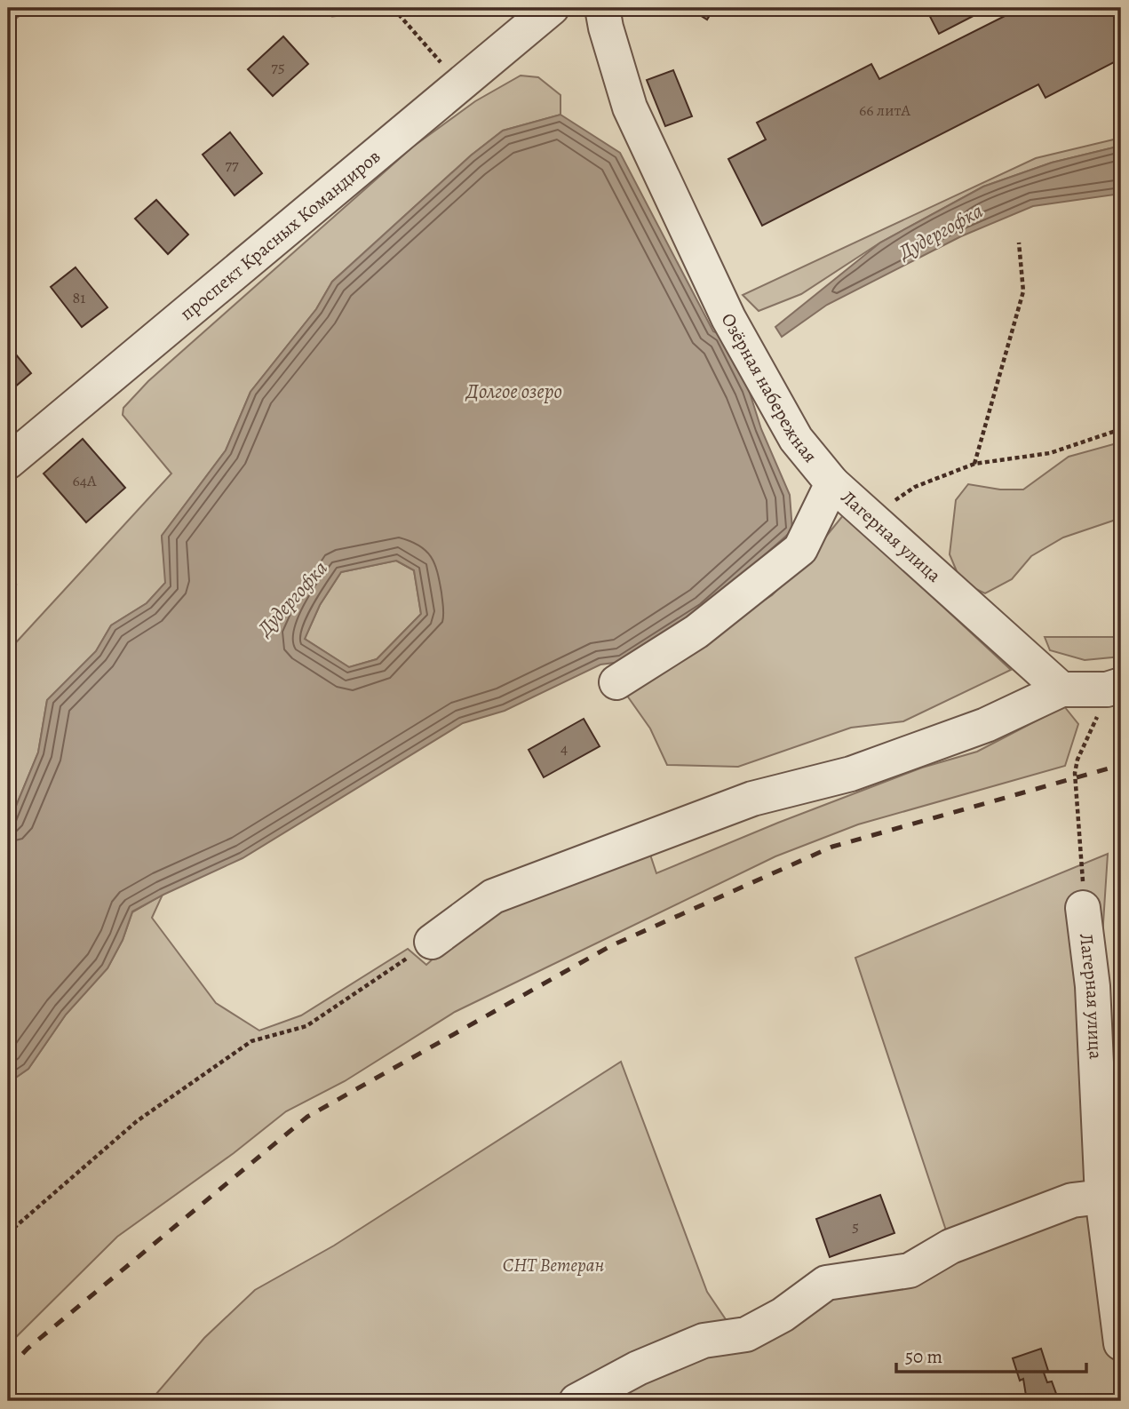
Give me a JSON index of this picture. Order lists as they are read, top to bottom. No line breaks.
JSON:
{"streets":{"street":["проспект Красных Командиров","Озёрная набережная","Лагерная улица"]},"crossings":[["Озёрная набережная","Лагерная улица"]],"water":["Дудергофка","Долгое озеро"],"parks":["СНТ Ветеран"],"house_numbers":["75","66 литА","77","81","64А","4","5"],"scale_bar":"50 m"}
